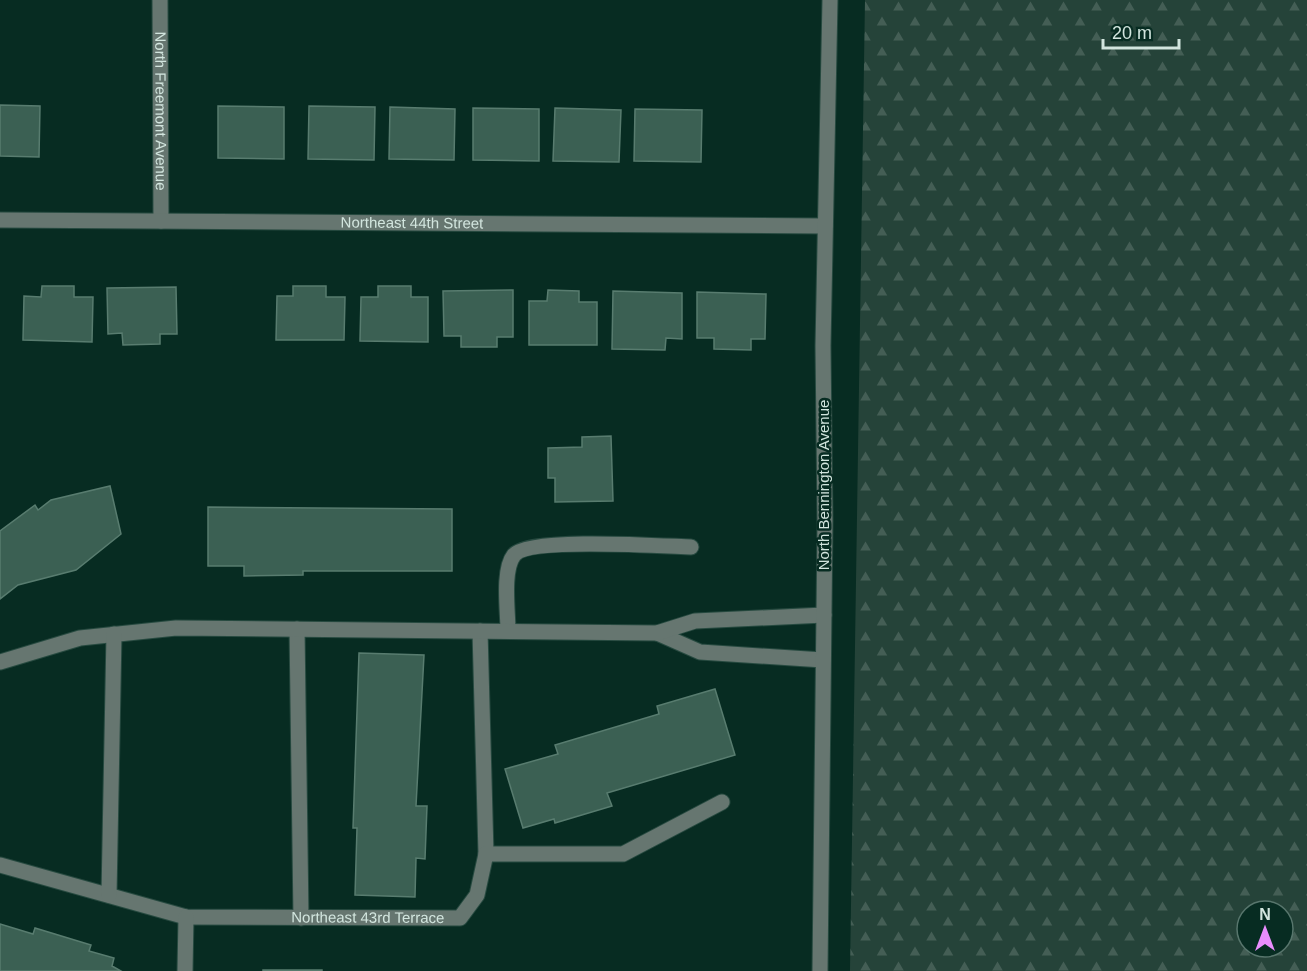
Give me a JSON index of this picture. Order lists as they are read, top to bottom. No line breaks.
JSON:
{"streets":{"street":["North Freemont Avenue","Northeast 44th Street","North Bennington Avenue","Northeast 43rd Terrace"]},"crossings":[["North Freemont Avenue","Northeast 44th Street"],["Northeast 44th Street","North Bennington Avenue"]],"scale_bar":"20 m","north":"top"}
